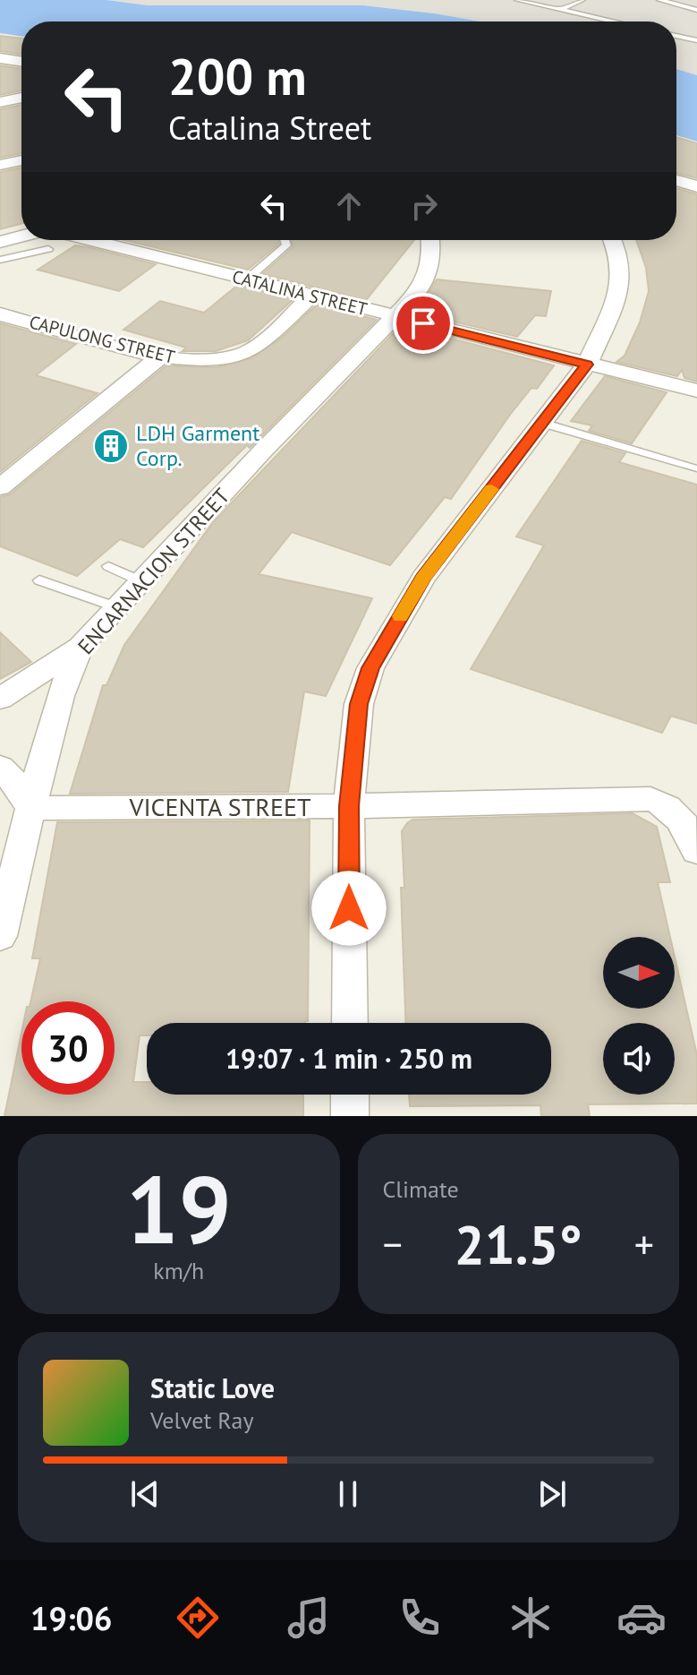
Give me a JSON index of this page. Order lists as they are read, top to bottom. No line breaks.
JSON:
{"streets":{"street":["CATALINA STREET","CAPULONG STREET","ENCARNACION STREET","VICENTA STREET"]},"crossings":[["CATALINA STREET","CAPULONG STREET"],["CATALINA STREET","ENCARNACION STREET"],["ENCARNACION STREET","VICENTA STREET"]],"places":{"building":["LDH Garment Corp."]},"north":"right","page":{"turn":["200 m","Catalina Street"],"limit":"30","trip":"19:07 · 1 min · 250 m","tile":[["19","km/h"],"Climate"],"heat":["−","21.5°","+"],"song":["Static Love","Velvet Ray"],"tabs":"19:06"}}
